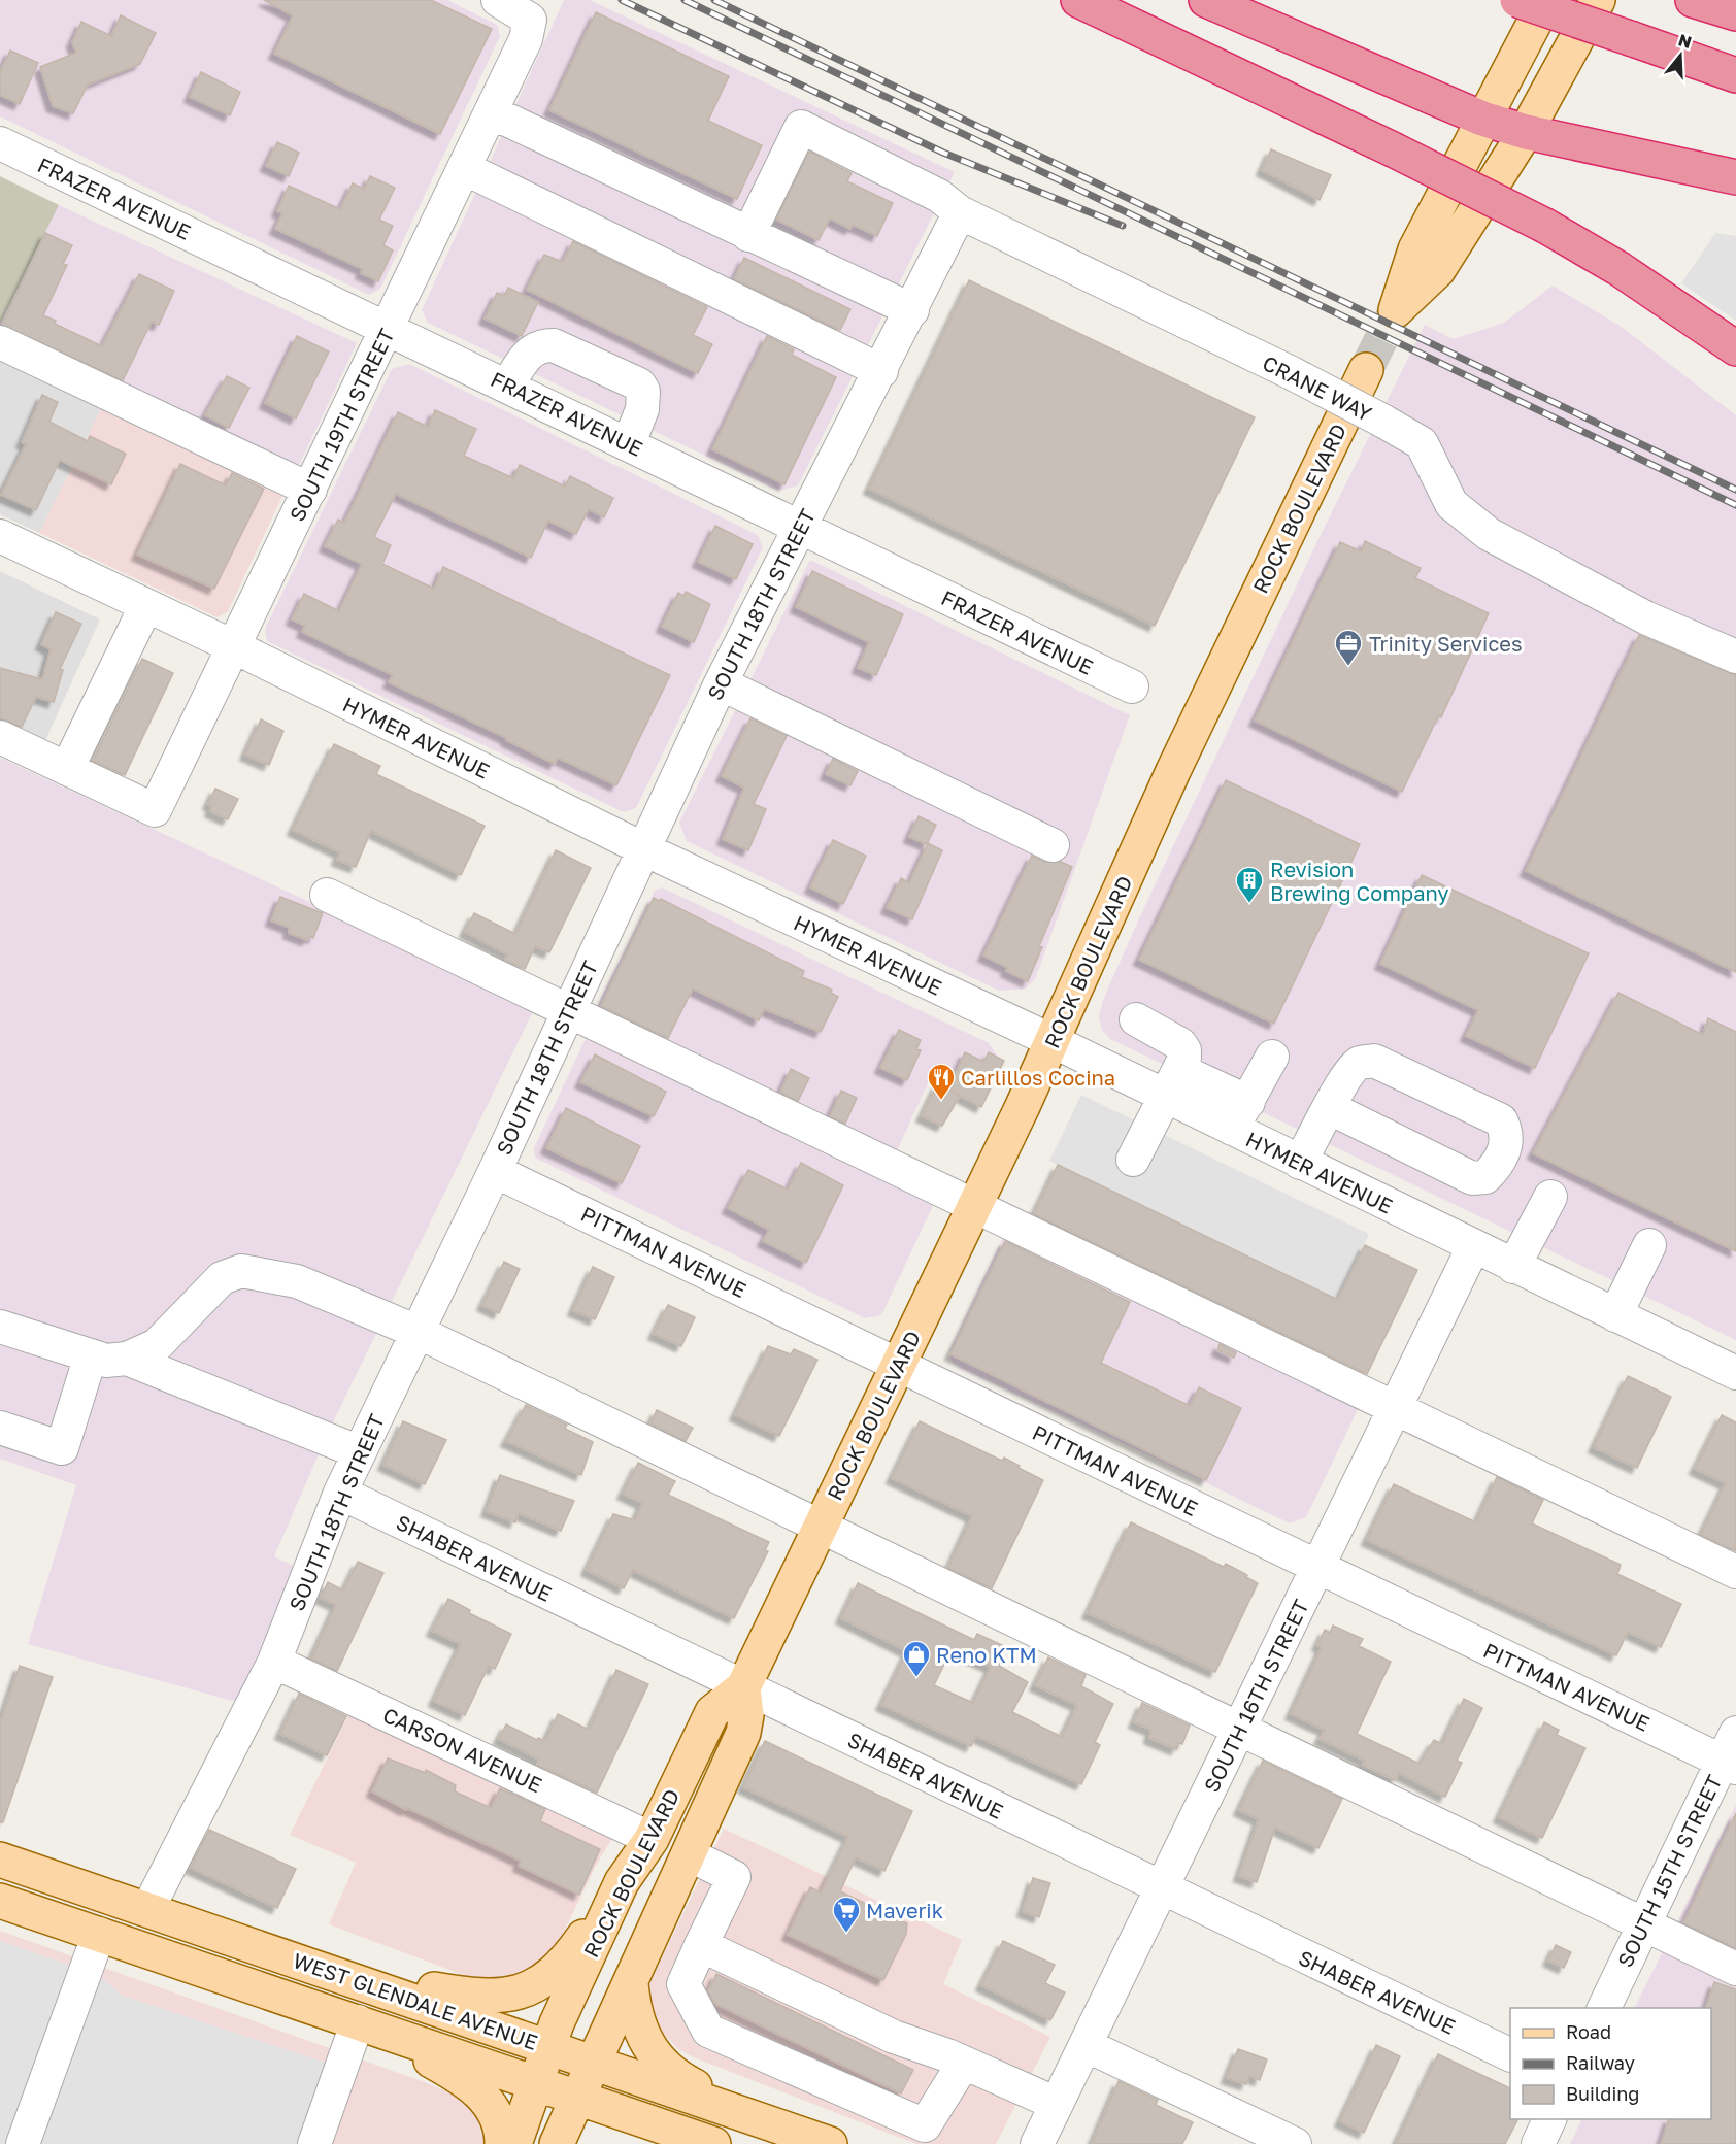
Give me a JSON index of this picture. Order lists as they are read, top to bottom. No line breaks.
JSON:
{"streets":{"main road":["ROCK BOULEVARD","WEST GLENDALE AVENUE"],"street":["FRAZER AVENUE","CRANE WAY","SOUTH 19TH STREET","SOUTH 18TH STREET","HYMER AVENUE","PITTMAN AVENUE","SHABER AVENUE","SOUTH 16TH STREET","CARSON AVENUE","SOUTH 15TH STREET"]},"crossings":[["FRAZER AVENUE","SOUTH 19TH STREET"],["FRAZER AVENUE","SOUTH 18TH STREET"],["CRANE WAY","SOUTH 18TH STREET"],["SOUTH 19TH STREET","HYMER AVENUE"],["ROCK BOULEVARD","HYMER AVENUE"],["ROCK BOULEVARD","PITTMAN AVENUE"],["ROCK BOULEVARD","SHABER AVENUE"],["ROCK BOULEVARD","CARSON AVENUE"],["ROCK BOULEVARD","WEST GLENDALE AVENUE"],["SOUTH 18TH STREET","HYMER AVENUE"],["SOUTH 18TH STREET","PITTMAN AVENUE"],["SOUTH 18TH STREET","SHABER AVENUE"],["SOUTH 18TH STREET","CARSON AVENUE"],["SOUTH 18TH STREET","WEST GLENDALE AVENUE"],["HYMER AVENUE","SOUTH 16TH STREET"],["PITTMAN AVENUE","SOUTH 16TH STREET"],["PITTMAN AVENUE","SOUTH 15TH STREET"],["SHABER AVENUE","SOUTH 16TH STREET"]],"places":{"office":["Trinity Services"],"building":["Revision Brewing Company"],"restaurant":["Carlillos Cocina"],"shop":["Reno KTM"],"supermarket":["Maverik"]},"legend":["Road","Railway","Building"],"north":"top"}
